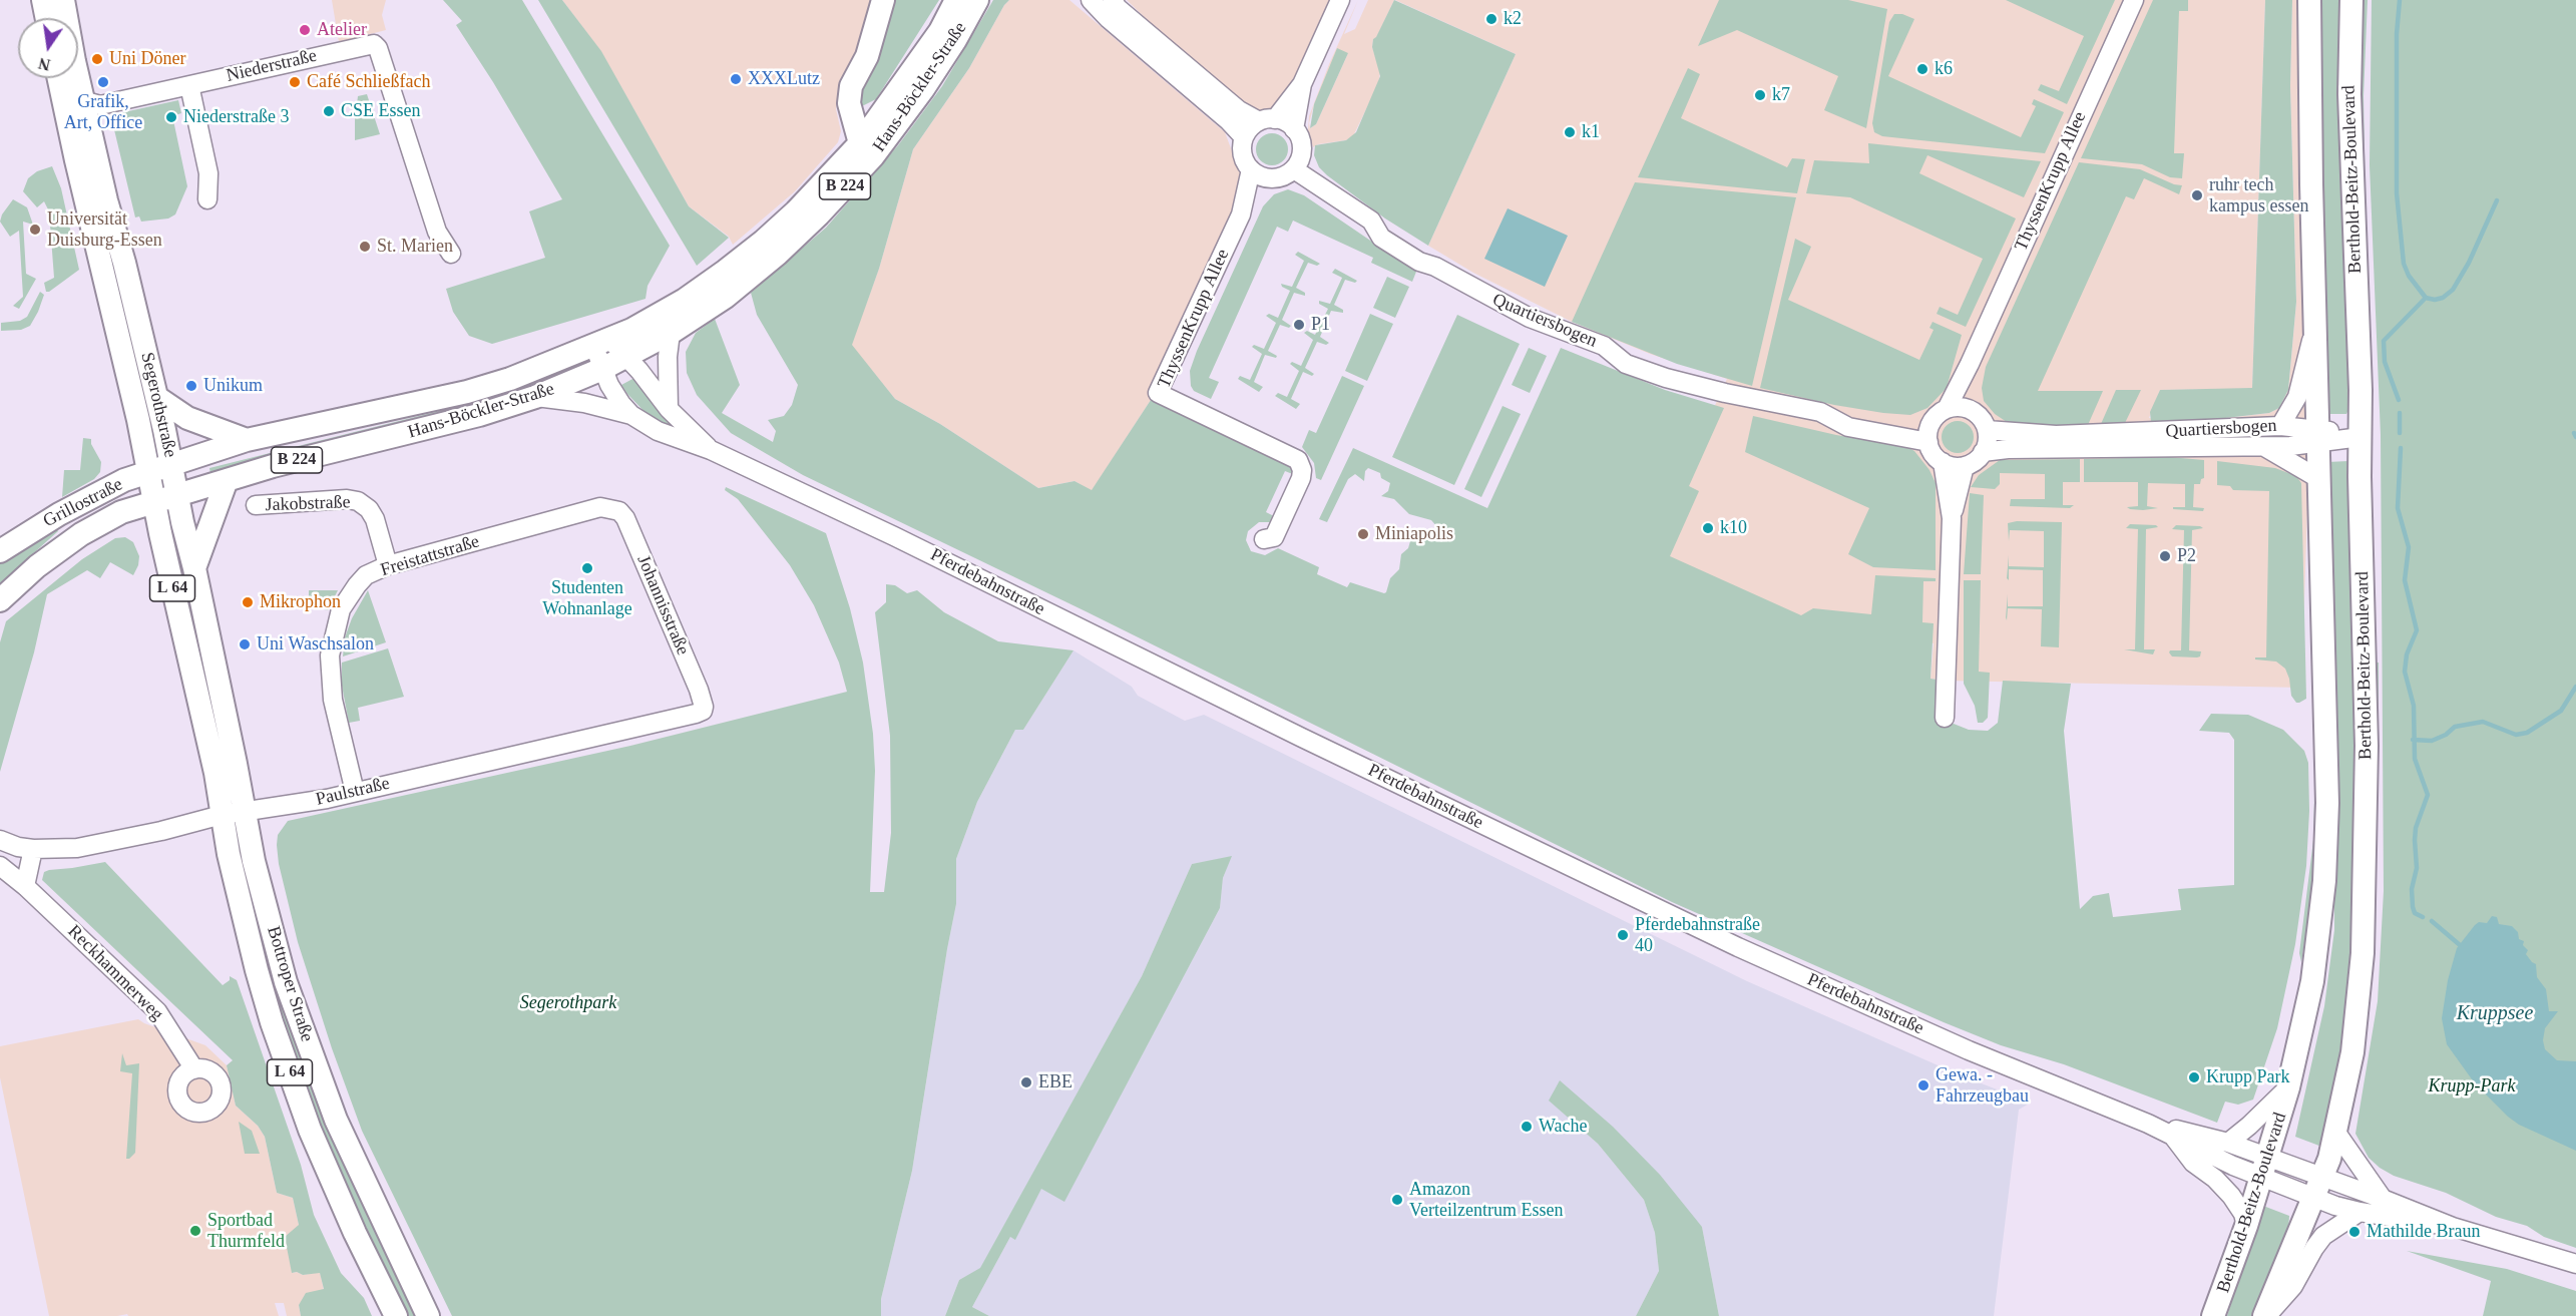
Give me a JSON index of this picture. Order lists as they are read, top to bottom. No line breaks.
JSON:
{"streets":{"main road":["Hans-Böckler-Straße","Berthold-Beitz-Boulevard","B 224","Segerothstraße","Grillostraße","L 64","Bottroper Straße"],"street":["Niederstraße","ThyssenKrupp Allee","Quartiersbogen","Jakobstraße","Freistattstraße","Pferdebahnstraße","Johannisstraße","Paulstraße","Reckhammerweg"]},"crossings":[["Niederstraße","Segerothstraße"],["Hans-Böckler-Straße","Segerothstraße"],["Hans-Böckler-Straße","Grillostraße"],["Hans-Böckler-Straße","Pferdebahnstraße"],["Berthold-Beitz-Boulevard","Quartiersbogen"],["Berthold-Beitz-Boulevard","Pferdebahnstraße"],["ThyssenKrupp Allee","Quartiersbogen"],["Segerothstraße","Grillostraße"],["Segerothstraße","Paulstraße"],["Segerothstraße","Bottroper Straße"],["Jakobstraße","Freistattstraße"],["Freistattstraße","Johannisstraße"],["Freistattstraße","Paulstraße"],["Johannisstraße","Paulstraße"],["Paulstraße","Bottroper Straße"]],"water":["Kruppsee"],"parks":["Segerothpark","Krupp-Park"],"places":["k2","Atelier","Uni Döner","k6","XXXLutz","Grafik, Art, Office","Café Schließfach","k7","CSE Essen","Niederstraße 3","k1","ruhr tech kampus essen","Universität Duisburg-Essen","St. Marien","P1","Unikum","k10","Miniapolis","P2","Studenten Wohnanlage","Mikrophon","Uni Waschsalon","Pferdebahnstraße 40","Krupp Park","EBE","Gewa. - Fahrzeugbau","Wache","Amazon Verteilzentrum Essen","Sportbad Thurmfeld","Mathilde Braun"],"north":"bottom"}
